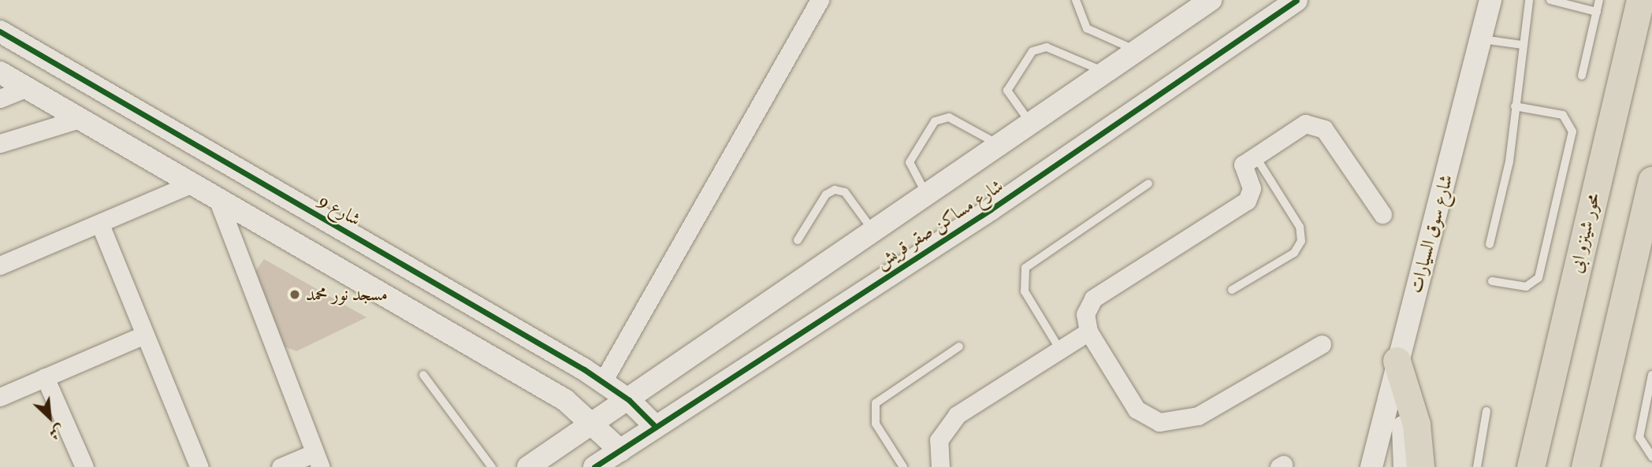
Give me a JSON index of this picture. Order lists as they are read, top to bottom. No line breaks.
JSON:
{"streets":{"main road":["محور شينزو ابى"],"street":["شارع 9","شارع مساكن صقر قريش","شارع سوق السيارات"]},"crossings":[["شارع 9","شارع مساكن صقر قريش"]],"places":["مسجد نور محمد"],"north":"bottom right"}
